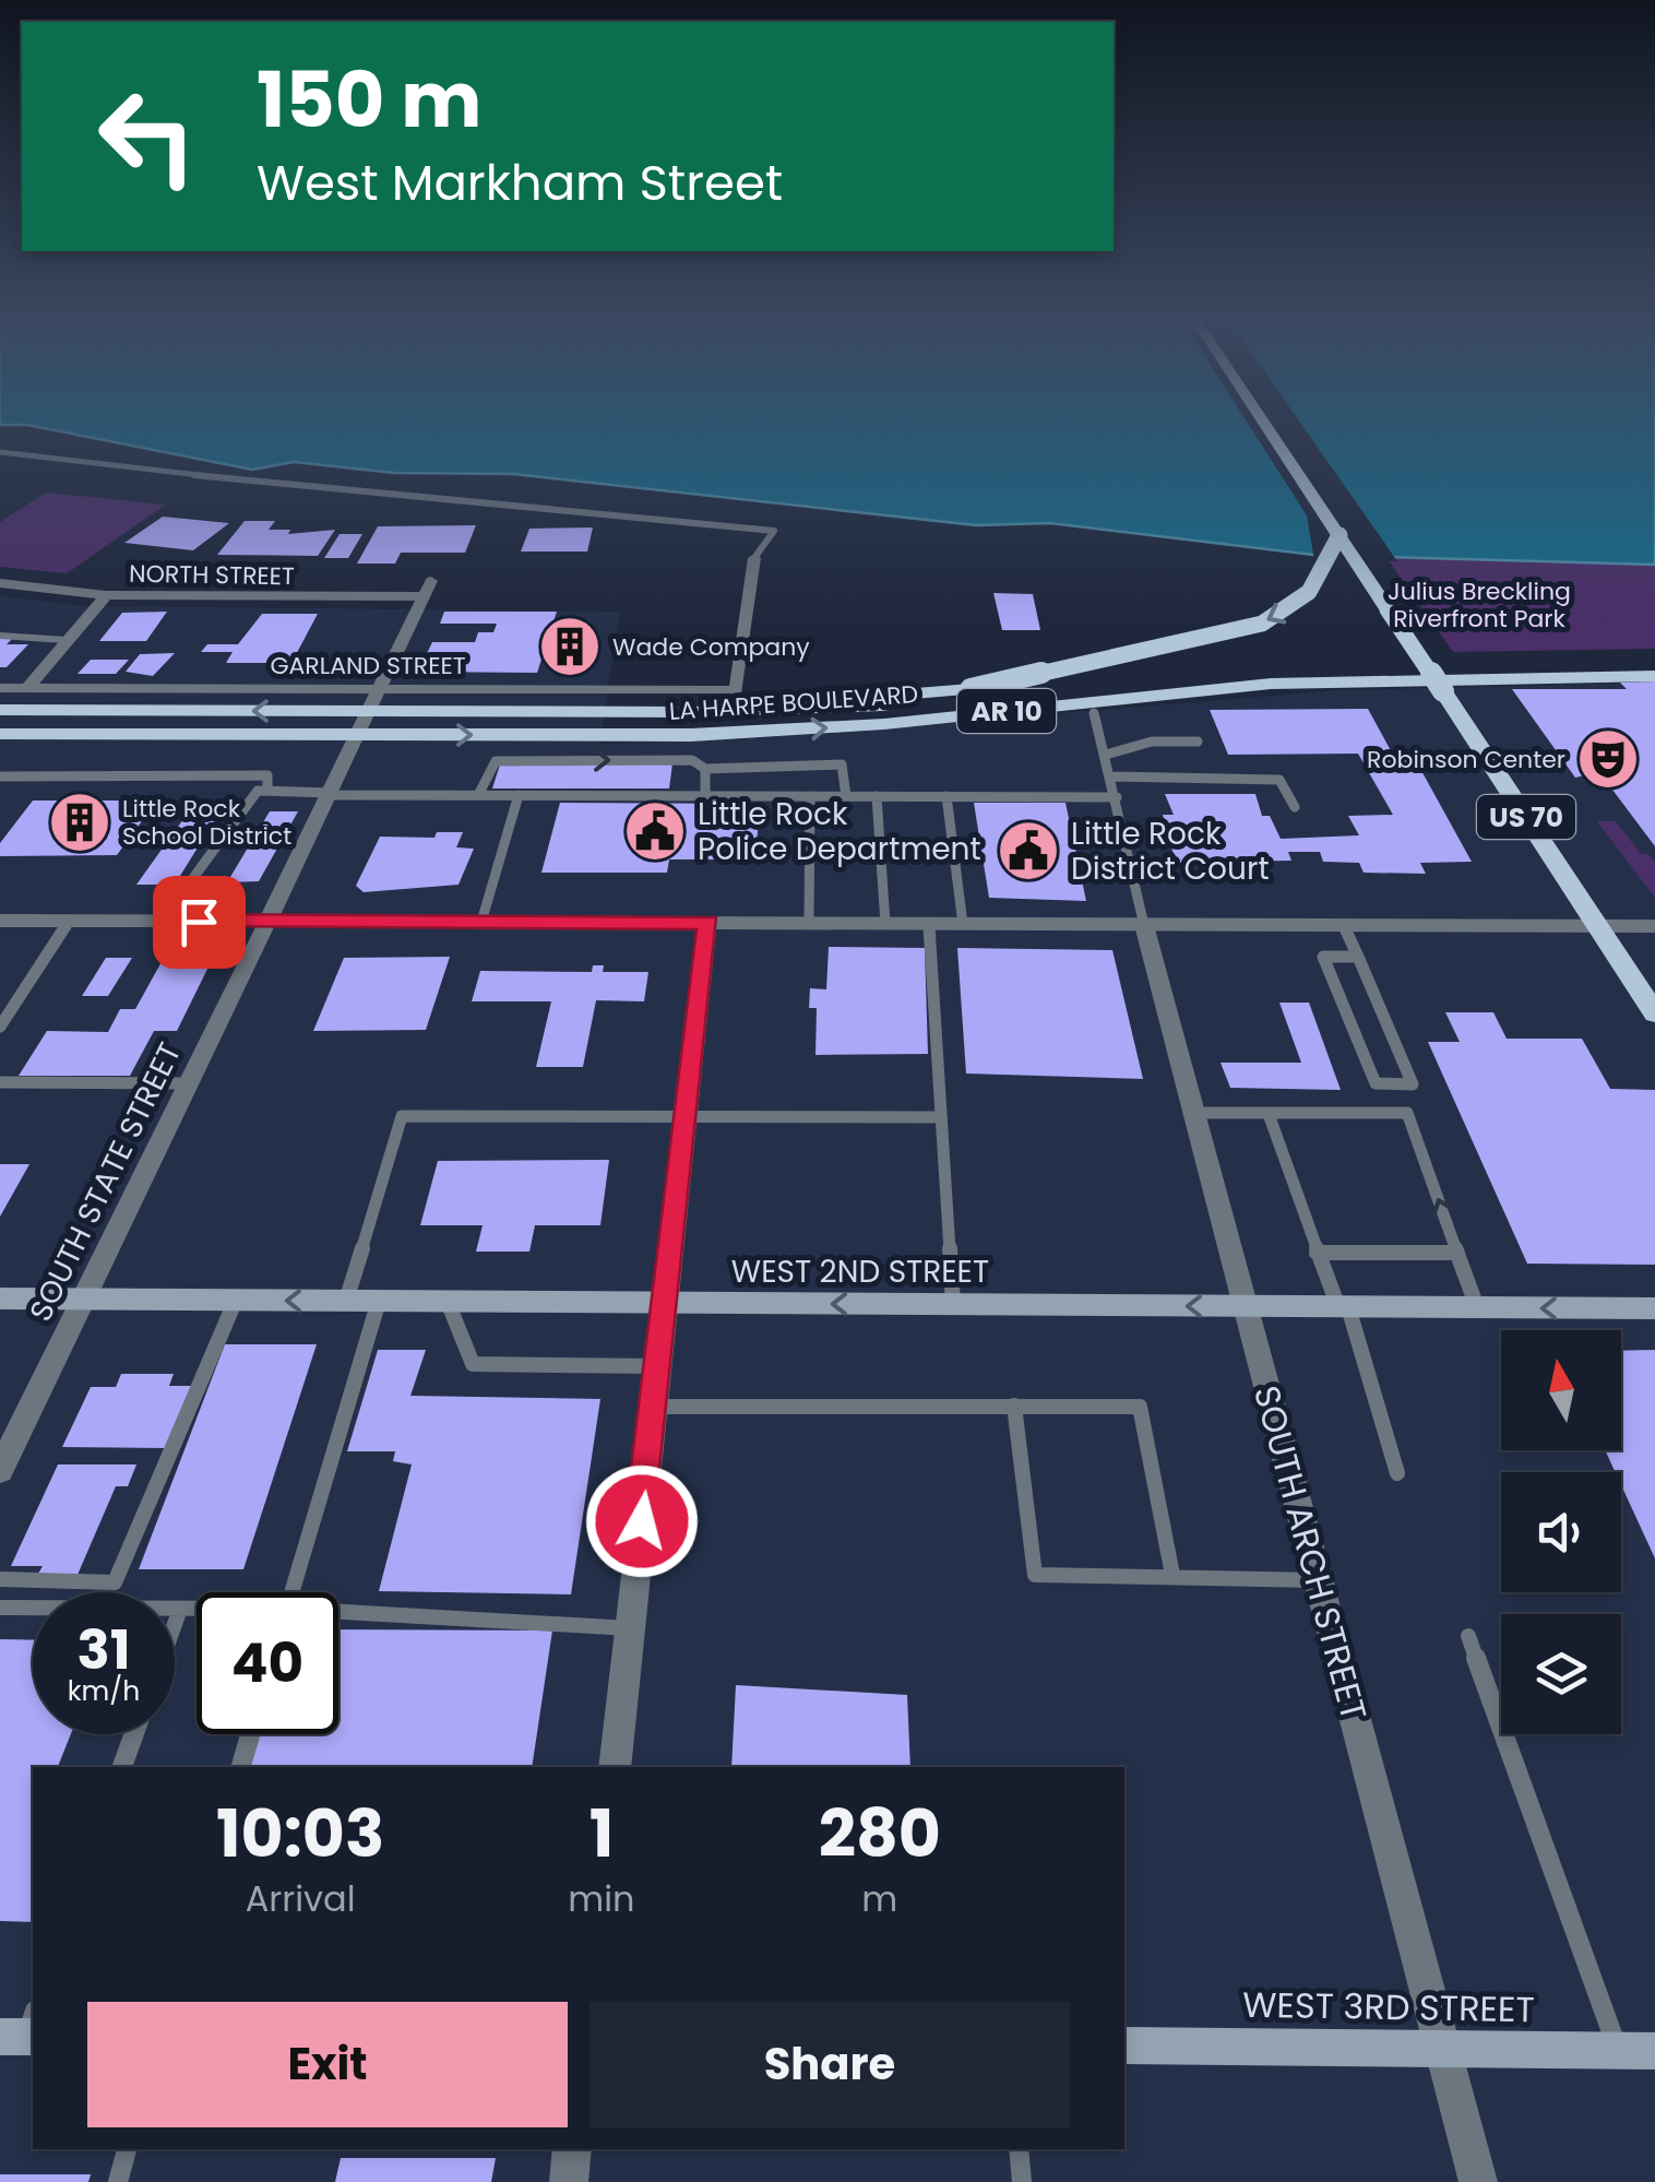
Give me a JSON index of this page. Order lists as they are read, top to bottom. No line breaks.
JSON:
{"streets":{"main road":["LA HARPE BOULEVARD","AR 10","US 70","WEST 2ND STREET","WEST 3RD STREET"],"street":["NORTH STREET","GARLAND STREET","SOUTH STATE STREET","SOUTH ARCH STREET"]},"crossings":[["NORTH STREET","SOUTH STATE STREET"],["GARLAND STREET","SOUTH STATE STREET"],["LA HARPE BOULEVARD","SOUTH STATE STREET"],["SOUTH STATE STREET","WEST 2ND STREET"],["WEST 2ND STREET","SOUTH ARCH STREET"],["SOUTH ARCH STREET","WEST 3RD STREET"]],"one_way":["WEST 2ND STREET"],"parks":["Julius Breckling Riverfront Park"],"places":{"building":["Wade Company","Little Rock School District"],"theatre":["Robinson Center"],"public building":["Little Rock Police Department","Little Rock District Court"]},"north":"top","page":{"turn":["150 m","West Markham Street"],"speed":"31 km/h","limit":"40","eta":["10:03","Arrival","1","min","280","m"],"buttons":["Exit","Share"]}}
